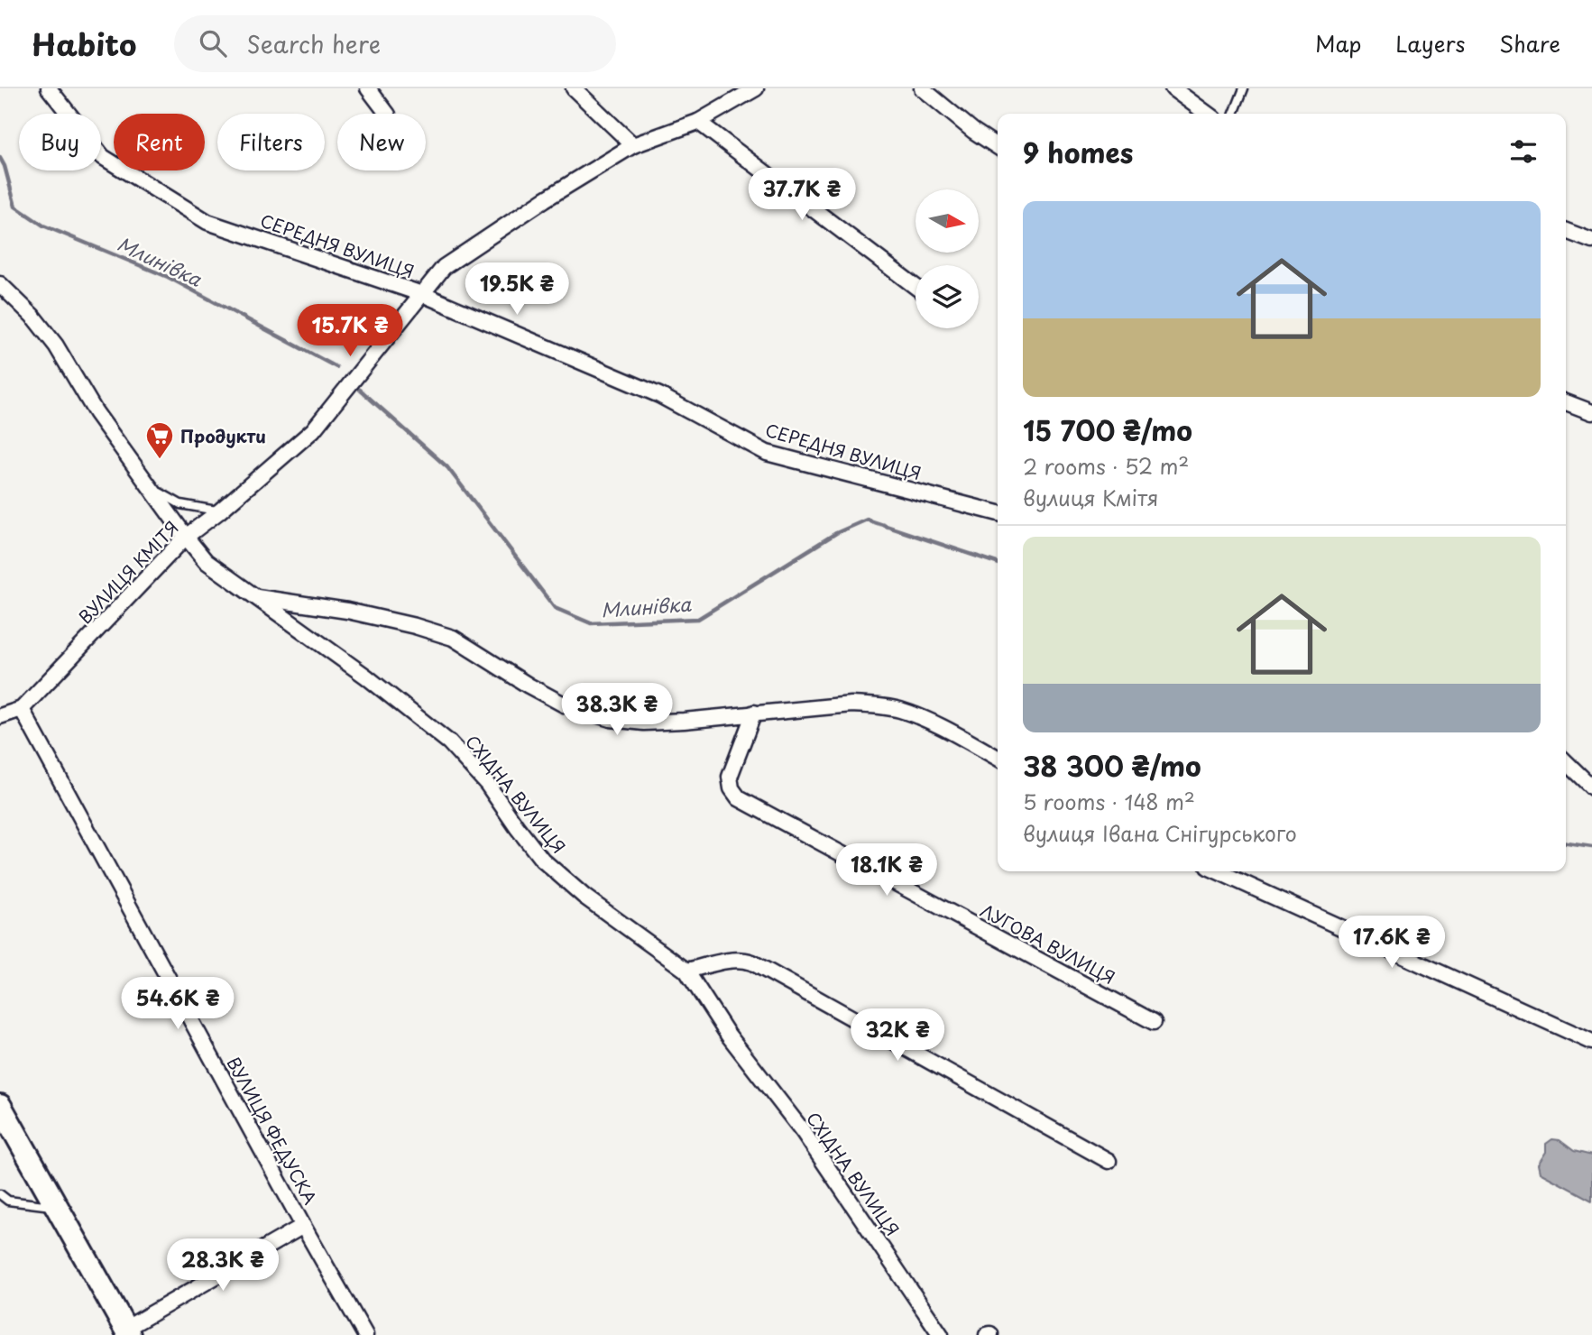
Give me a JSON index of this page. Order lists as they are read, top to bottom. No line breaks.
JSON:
{"streets":{"street":["СЕРЕДНЯ ВУЛИЦЯ","ВУЛИЦЯ КМІТЯ","СХІДНА ВУЛИЦЯ","ЛУГОВА ВУЛИЦЯ","ВУЛИЦЯ ФЕДУСКА"]},"crossings":[["СЕРЕДНЯ ВУЛИЦЯ","ВУЛИЦЯ КМІТЯ"],["ВУЛИЦЯ КМІТЯ","СХІДНА ВУЛИЦЯ"],["ВУЛИЦЯ КМІТЯ","ВУЛИЦЯ ФЕДУСКА"]],"water":["Млинівка"],"places":{"supermarket":["Продукти"]},"north":"right","page":{"header":"Habito","search":"Search here","nav":["Map","Layers","Share"],"chip":["Buy","Rent","Filters","New"],"heading":"9 homes","price":["37.7K ₴","19.5K ₴","15.7K ₴","38.3K ₴","18.1K ₴","17.6K ₴","54.6K ₴","32K ₴","28.3K ₴"],"list":[{"name":"15 700 ₴/mo","note":"2 rooms · 52 m² · вулиця Кмітя"},{"name":"38 300 ₴/mo","note":"5 rooms · 148 m² · вулиця Івана Снігурського"}]}}
